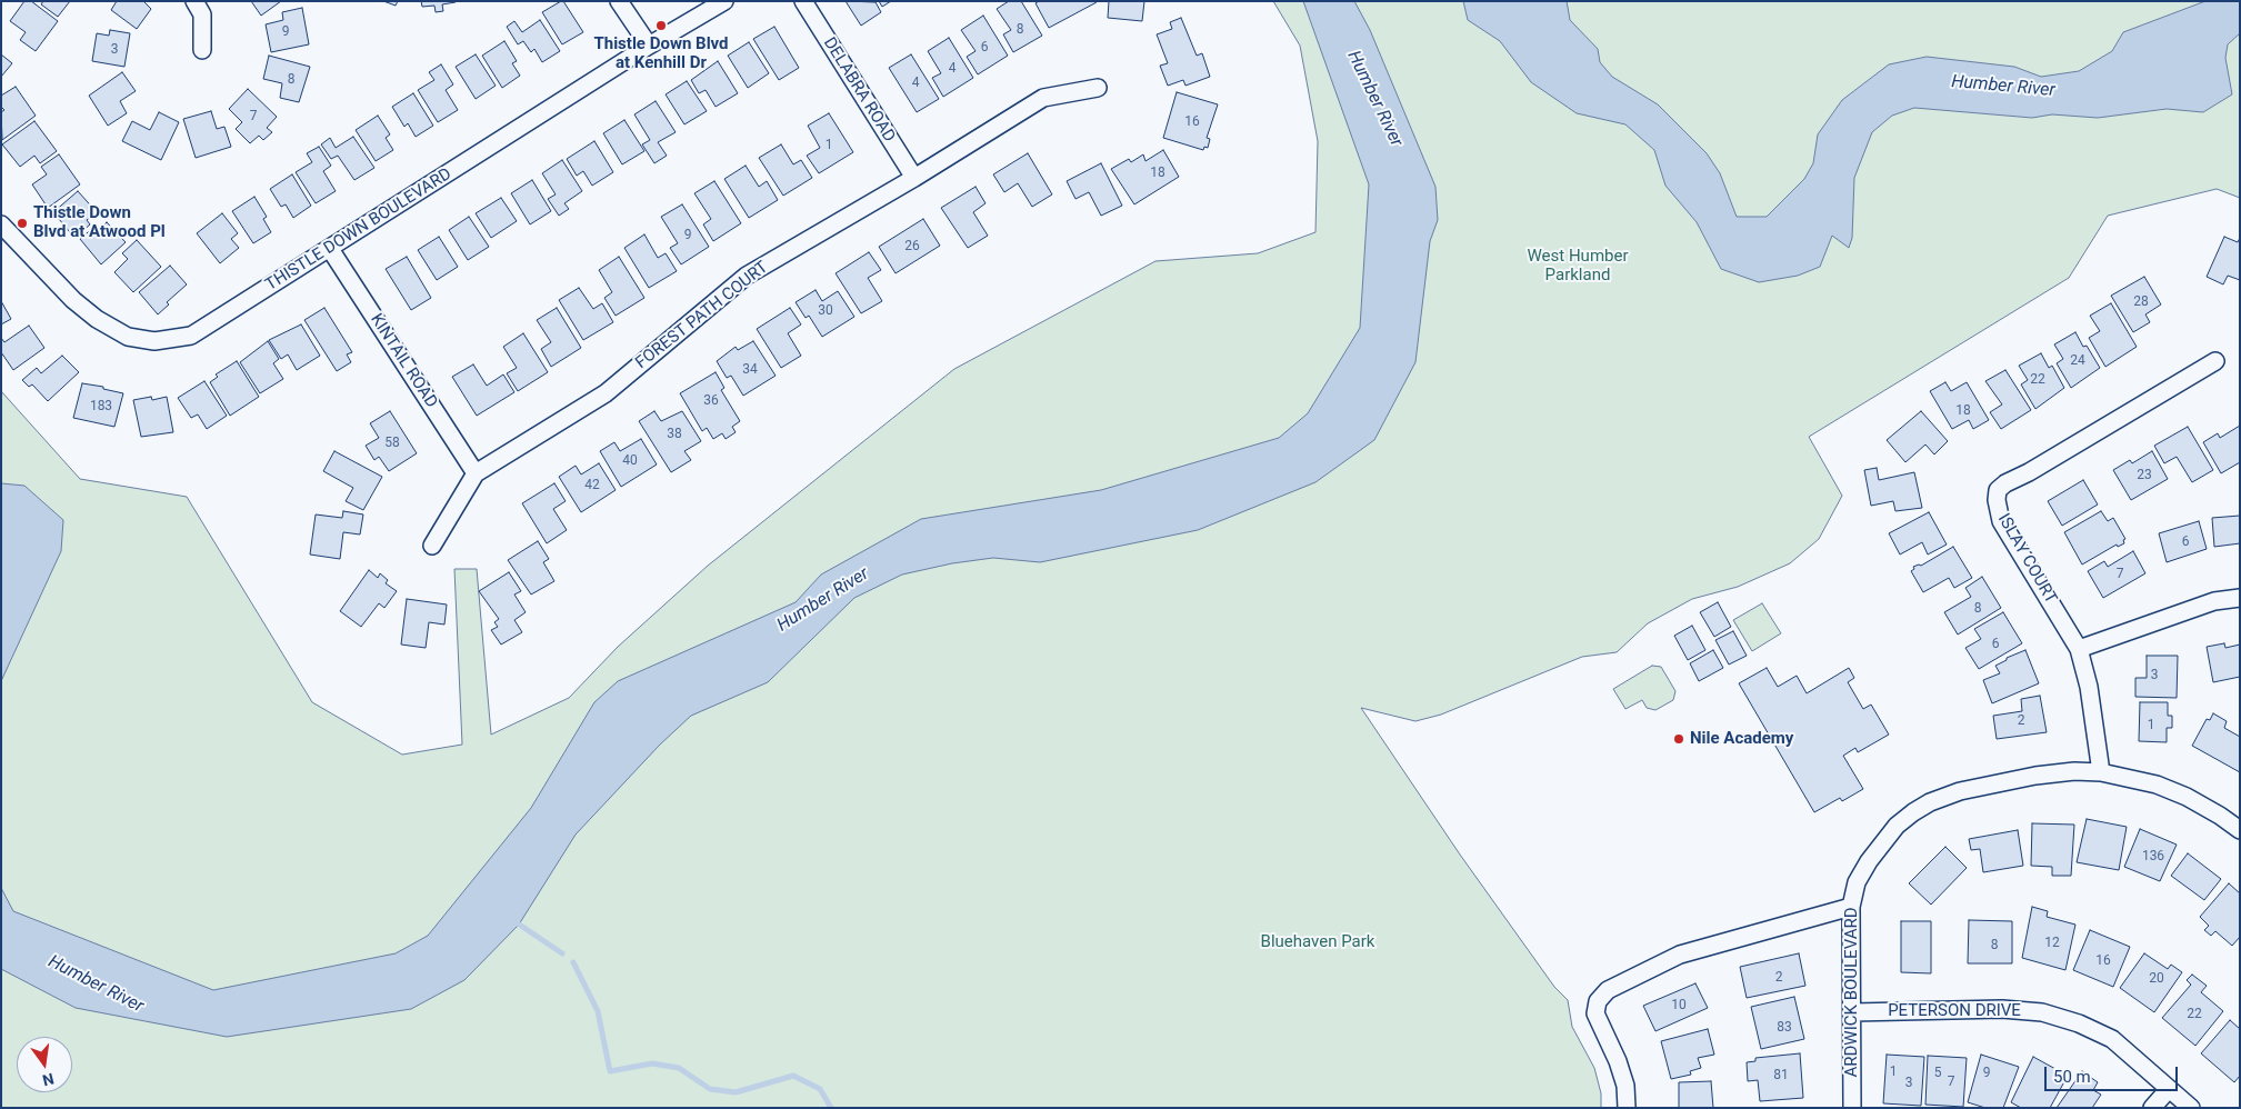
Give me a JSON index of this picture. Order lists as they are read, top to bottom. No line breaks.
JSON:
{"streets":{"street":["DELABRA ROAD","THISTLE DOWN BOULEVARD","FOREST PATH COURT","KINTAIL ROAD","ISLAY COURT","ARDWICK BOULEVARD","PETERSON DRIVE"]},"crossings":[["DELABRA ROAD","FOREST PATH COURT"],["THISTLE DOWN BOULEVARD","KINTAIL ROAD"],["FOREST PATH COURT","KINTAIL ROAD"],["ISLAY COURT","ARDWICK BOULEVARD"],["ARDWICK BOULEVARD","PETERSON DRIVE"]],"water":["Humber River"],"parks":["West Humber Parkland","Bluehaven Park"],"places":["Thistle Down Blvd at Kenhill Dr","Thistle Down Blvd at Atwood Pl","Nile Academy"],"house_numbers":["8","9","6","3","4","8","4","7","16","1","18","9","26","28","30","24","34","22","36","183","18","38","58","40","23","42","6","7","8","6","3","2","1","136","12","8","16","2","20","10","22","83","1","5","9","81","7","3"],"scale_bar":"50 m","north":"bottom"}
